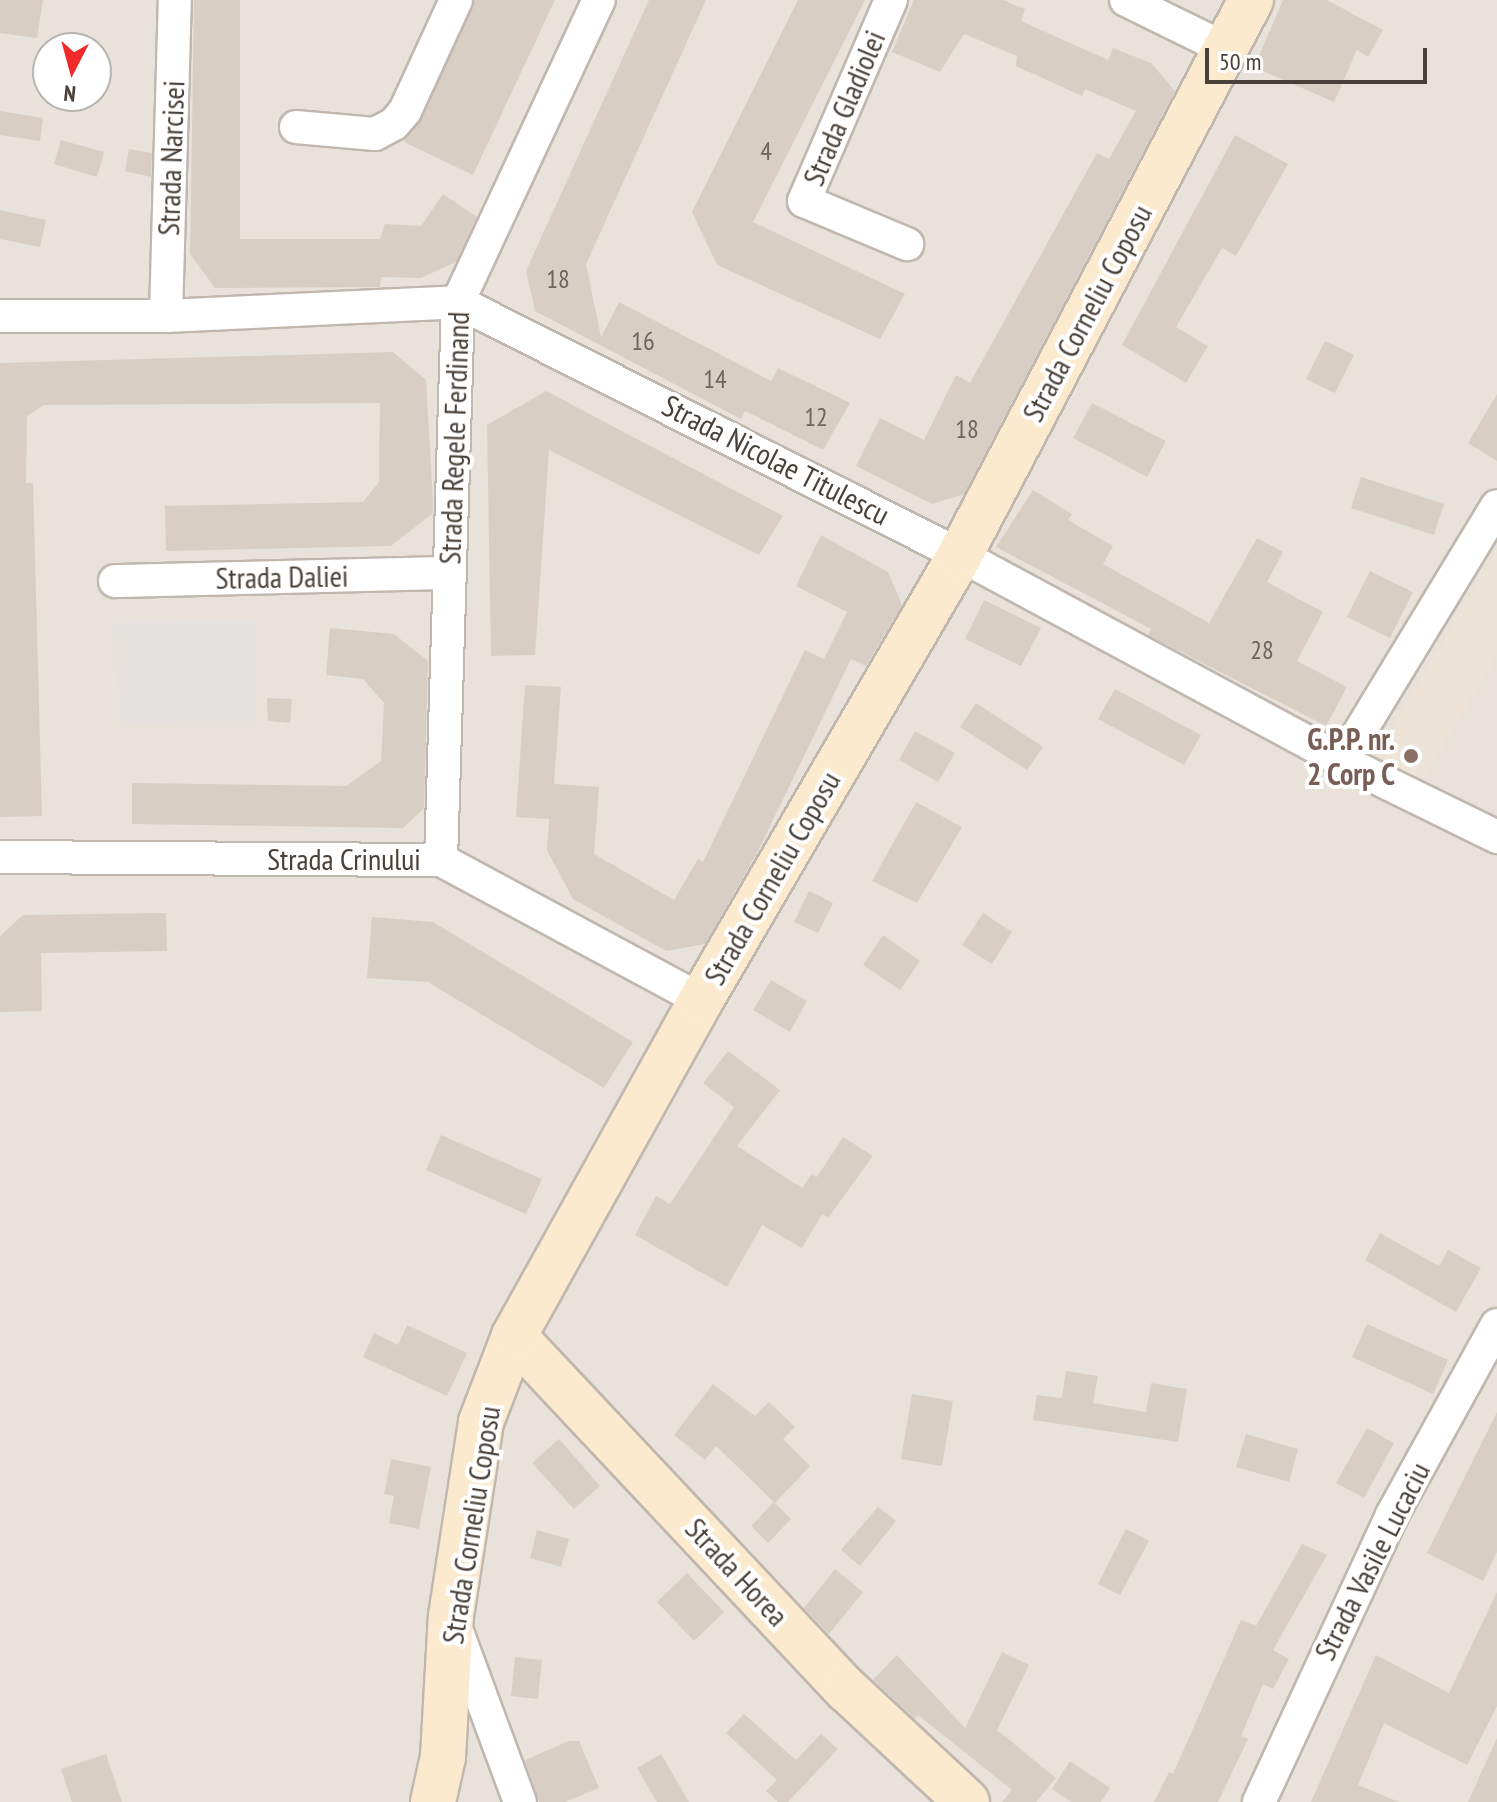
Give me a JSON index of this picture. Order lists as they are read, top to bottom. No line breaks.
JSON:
{"streets":{"street":["Strada Gladiolei","Strada Narcisei","Strada Corneliu Coposu","Strada Regele Ferdinand","Strada Nicolae Titulescu","Strada Daliei","Strada Crinului","Strada Vasile Lucaciu","Strada Horea"]},"crossings":[["Strada Narcisei","Strada Nicolae Titulescu"],["Strada Corneliu Coposu","Strada Nicolae Titulescu"],["Strada Corneliu Coposu","Strada Crinului"],["Strada Corneliu Coposu","Strada Horea"],["Strada Regele Ferdinand","Strada Nicolae Titulescu"],["Strada Regele Ferdinand","Strada Daliei"],["Strada Regele Ferdinand","Strada Crinului"]],"places":["G.P.P. nr. 2 Corp C"],"house_numbers":["4","18","16","14","12","18","28"],"scale_bar":"50 m","north":"bottom"}
